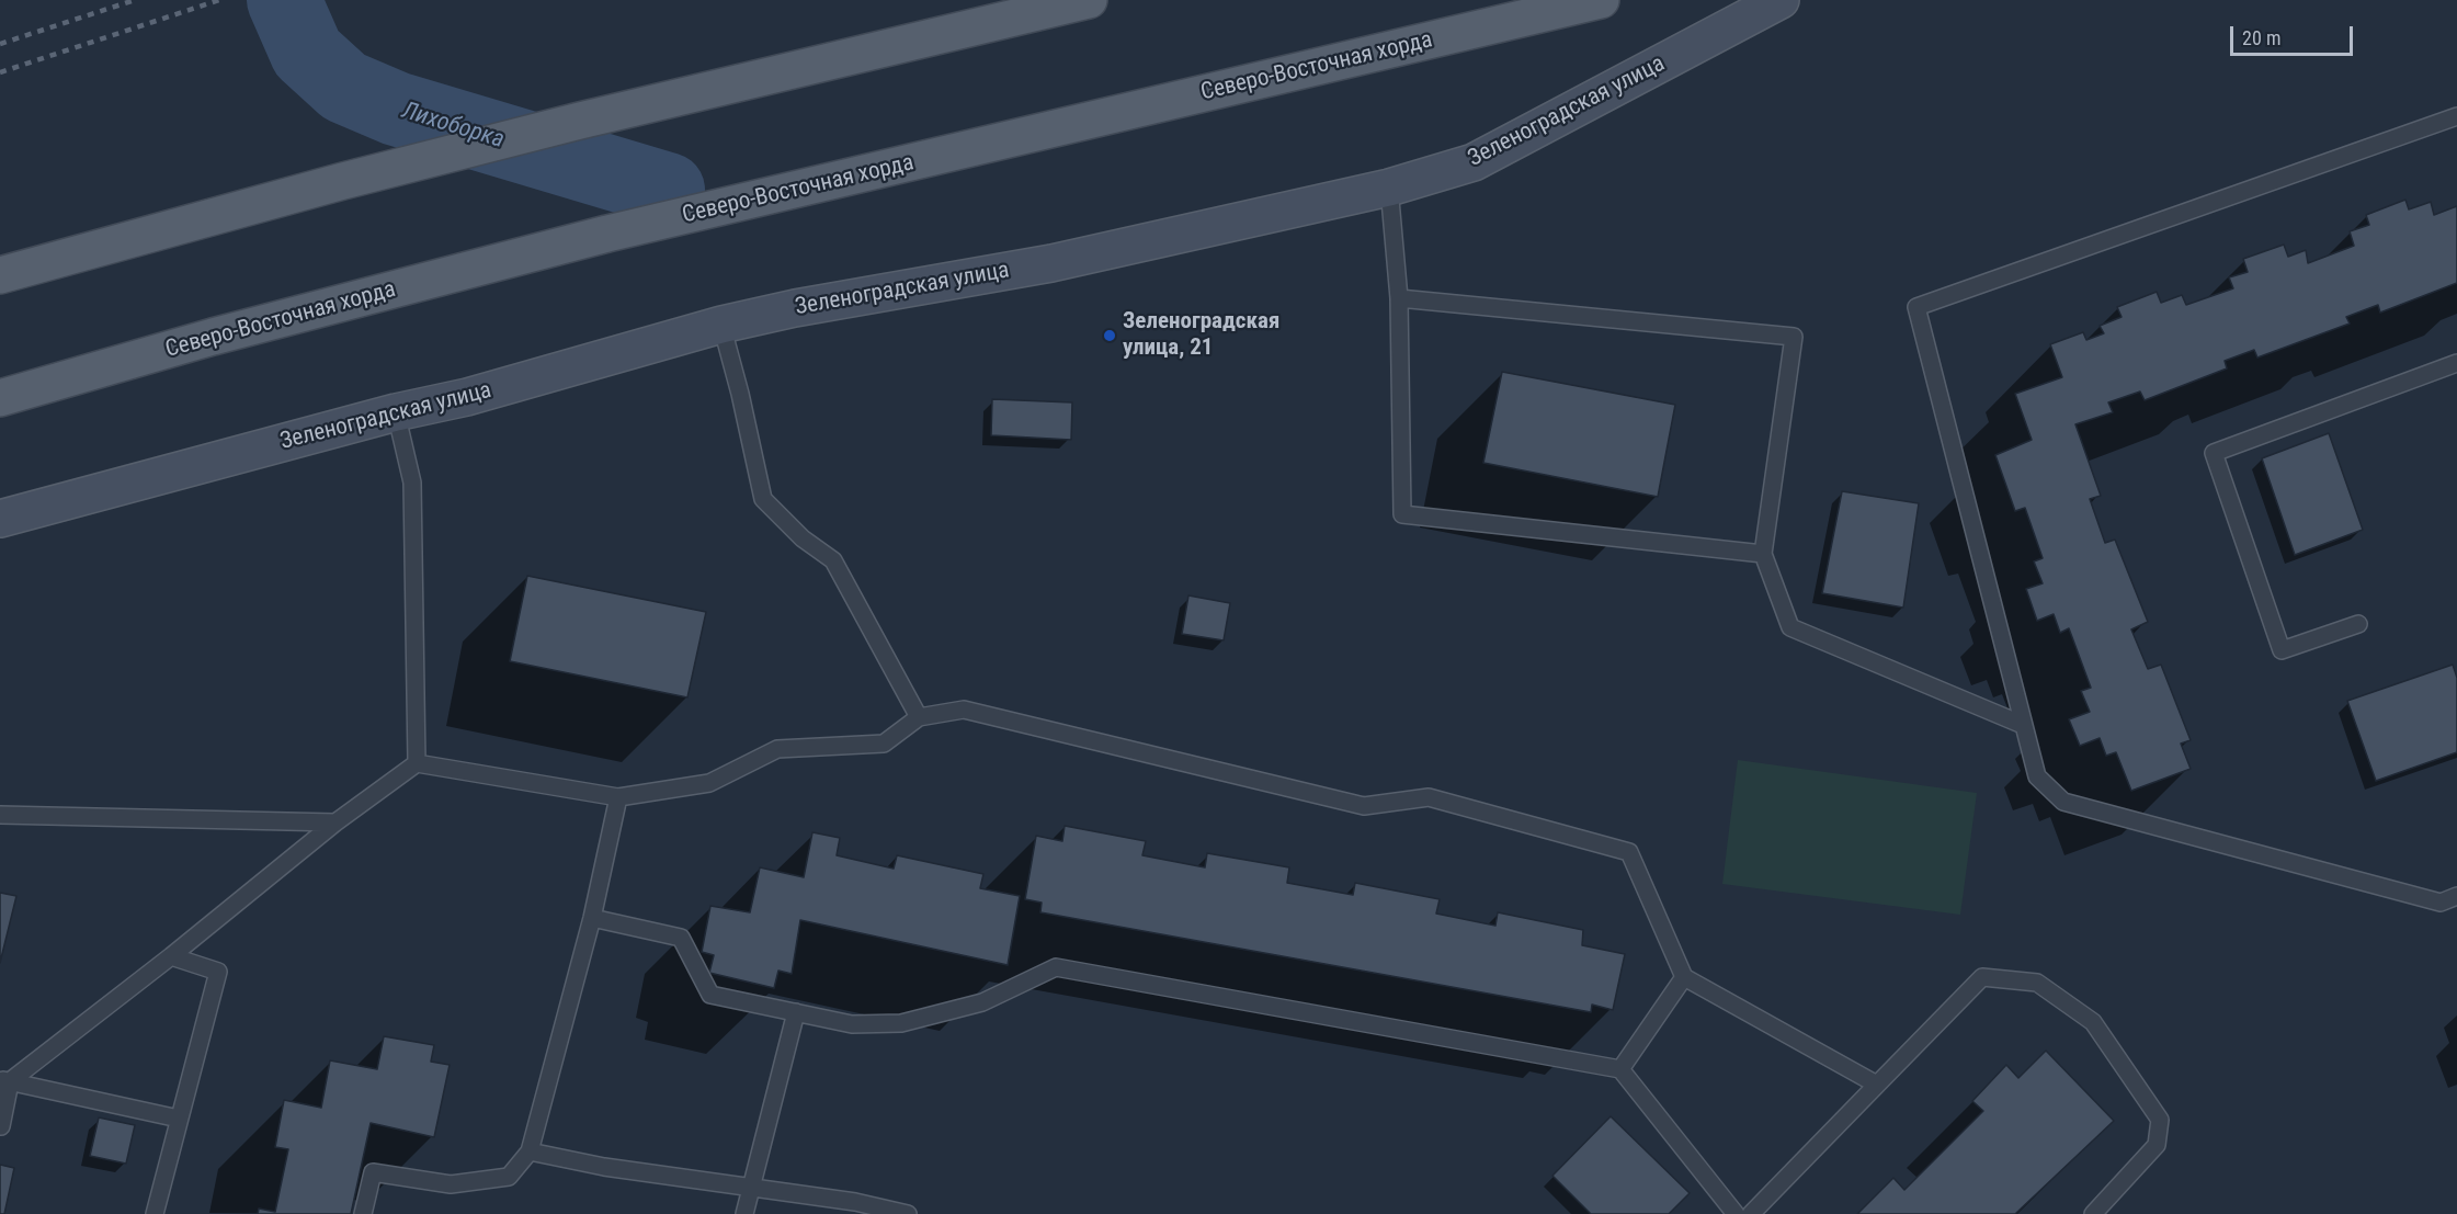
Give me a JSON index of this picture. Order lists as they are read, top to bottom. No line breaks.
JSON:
{"streets":{"main road":["Северо-Восточная хорда"],"street":["Зеленоградская улица"]},"water":["Лихоборка"],"places":["Зеленоградская улица, 21"],"scale_bar":"20 m"}
